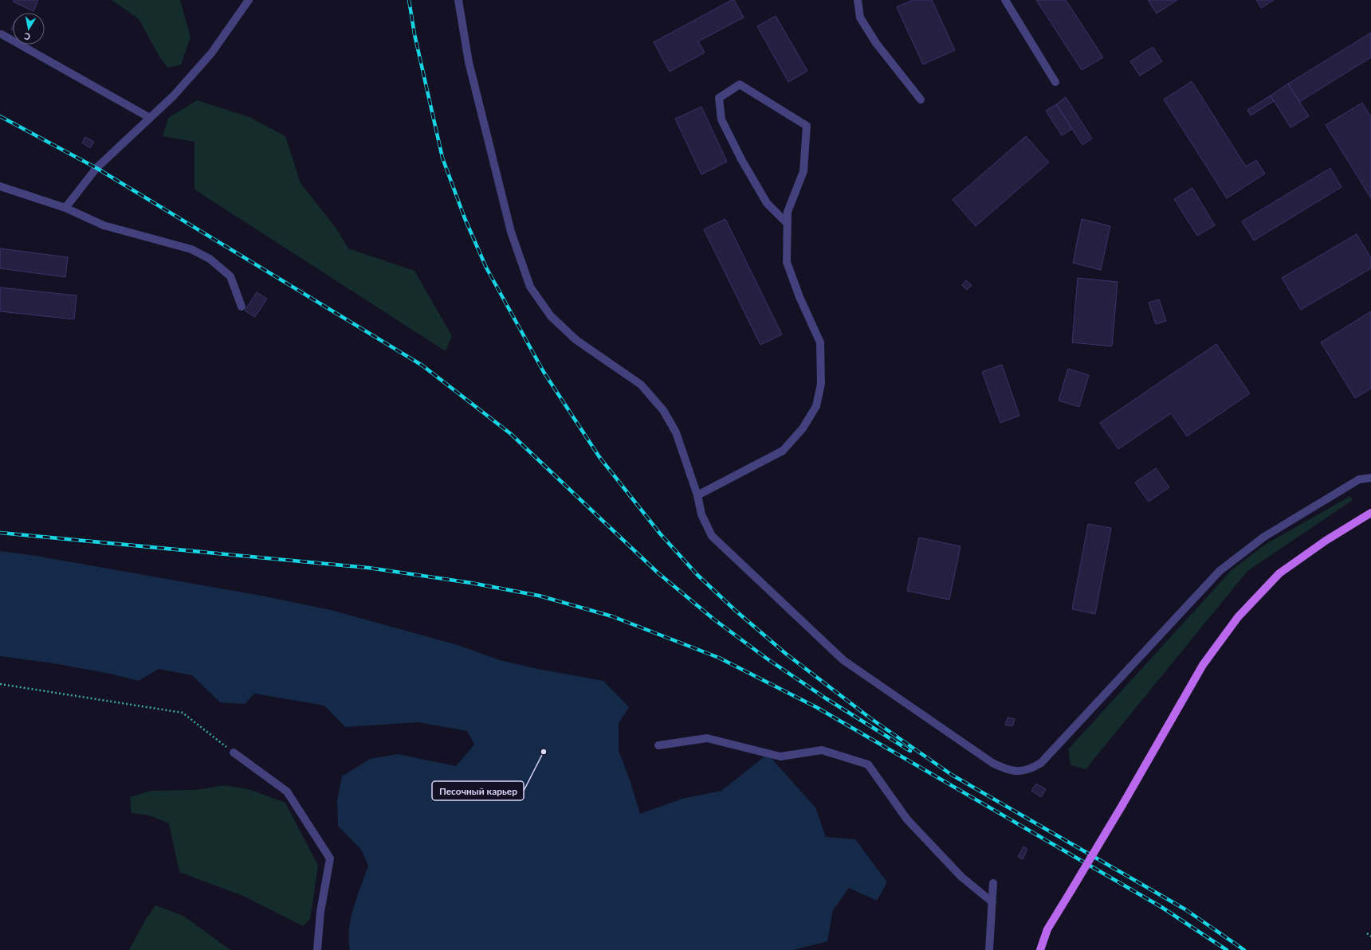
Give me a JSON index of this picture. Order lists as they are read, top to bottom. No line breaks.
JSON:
{"places":["Песочный карьер"],"north":"bottom"}
